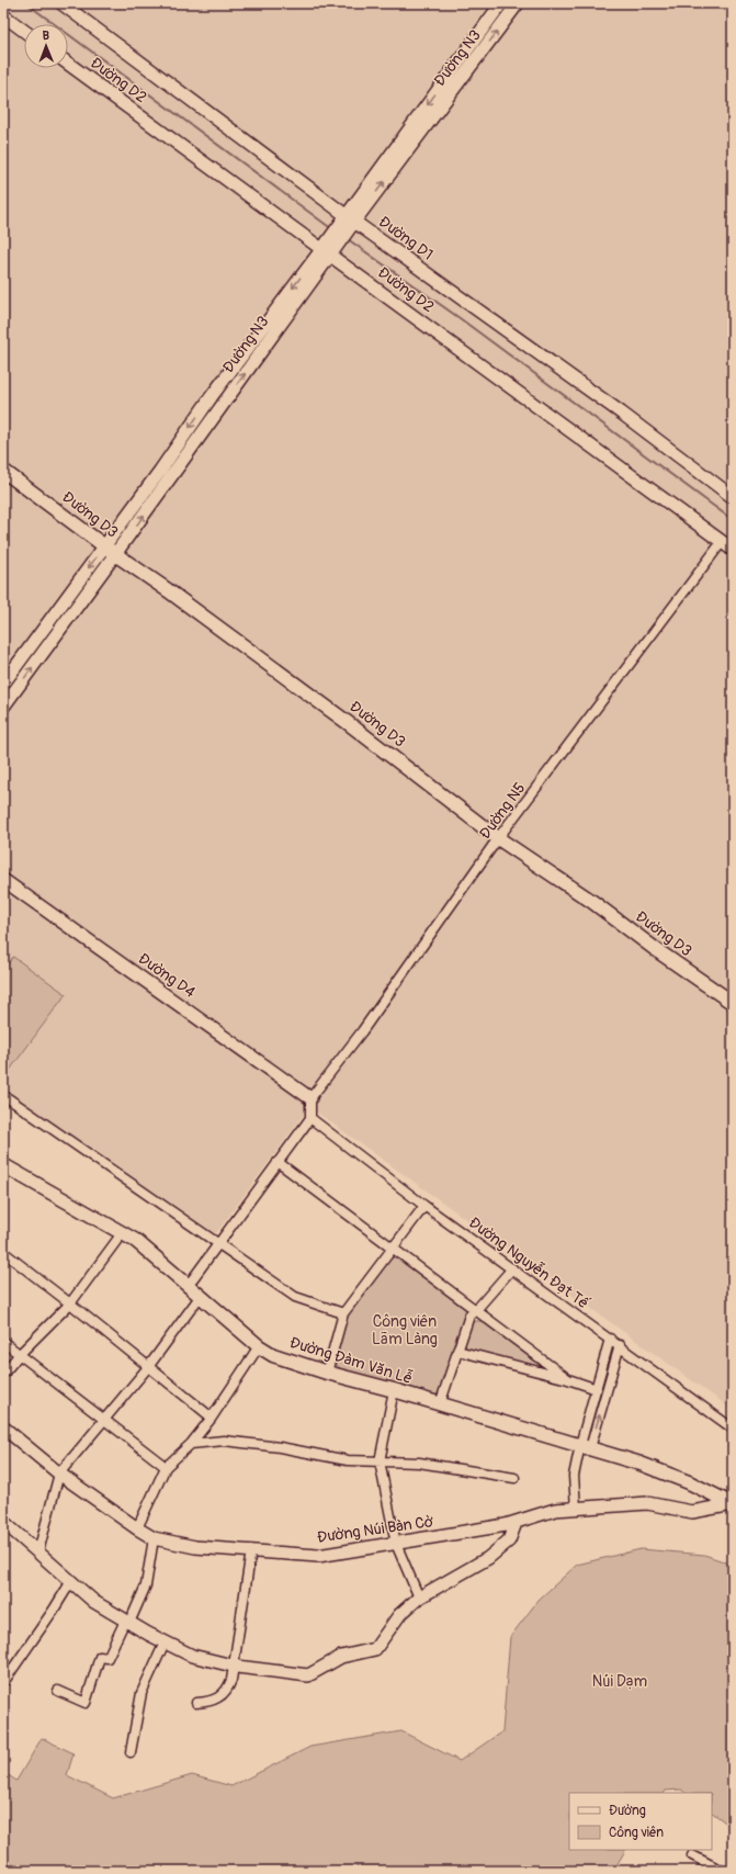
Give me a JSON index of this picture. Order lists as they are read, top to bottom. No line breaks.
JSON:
{"streets":{"main road":["Đường D3","Đường Đàm Văn Lễ"],"street":["Đường N3","Đường D2","Đường D1","Đường N5","Đường D4","Đường Nguyễn Đạt Tế","Đường Núi Bàn Cờ"]},"crossings":[["Đường N3","Đường D2"],["Đường N3","Đường D1"],["Đường N3","Đường D3"],["Đường D2","Đường N5"],["Đường D3","Đường N5"],["Đường N5","Đường D4"],["Đường Đàm Văn Lễ","Đường Núi Bàn Cờ"]],"parks":["Công viên Lãm Làng","Núi Dạm"],"legend":["Đường","Công viên"],"north":"top"}
